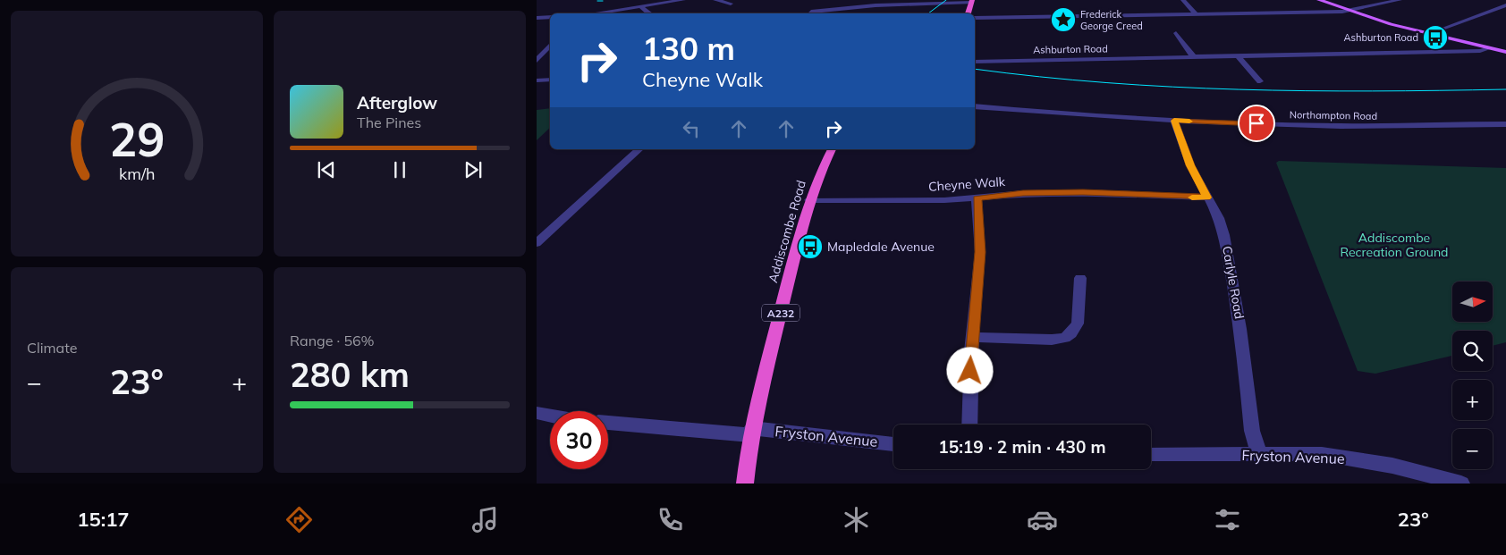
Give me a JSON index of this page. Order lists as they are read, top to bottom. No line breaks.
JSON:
{"streets":{"highway":["Addiscombe Road","A232"],"street":["Ashburton Road","Northampton Road","Cheyne Walk","Carlyle Road","Fryston Avenue"]},"crossings":[["Northampton Road","Carlyle Road"],["Cheyne Walk","Addiscombe Road"],["Cheyne Walk","Carlyle Road"],["Addiscombe Road","Fryston Avenue"],["Carlyle Road","Fryston Avenue"]],"parks":["Addiscombe Recreation Ground"],"places":{"place":["Frederick George Creed"],"bus stop":["Ashburton Road","Mapledale Avenue"]},"north":"right","page":{"turn":["130 m","Cheyne Walk"],"song":["Afterglow","The Pines"],"tile":["Climate",["Range · 56%","280 km"]],"map_buttons":["+","−"],"heat":["−","23°","+"],"limit":"30","trip":"15:19 · 2 min · 430 m","tabs":["15:17","23°"],"gauge":["29","km/h"]}}
